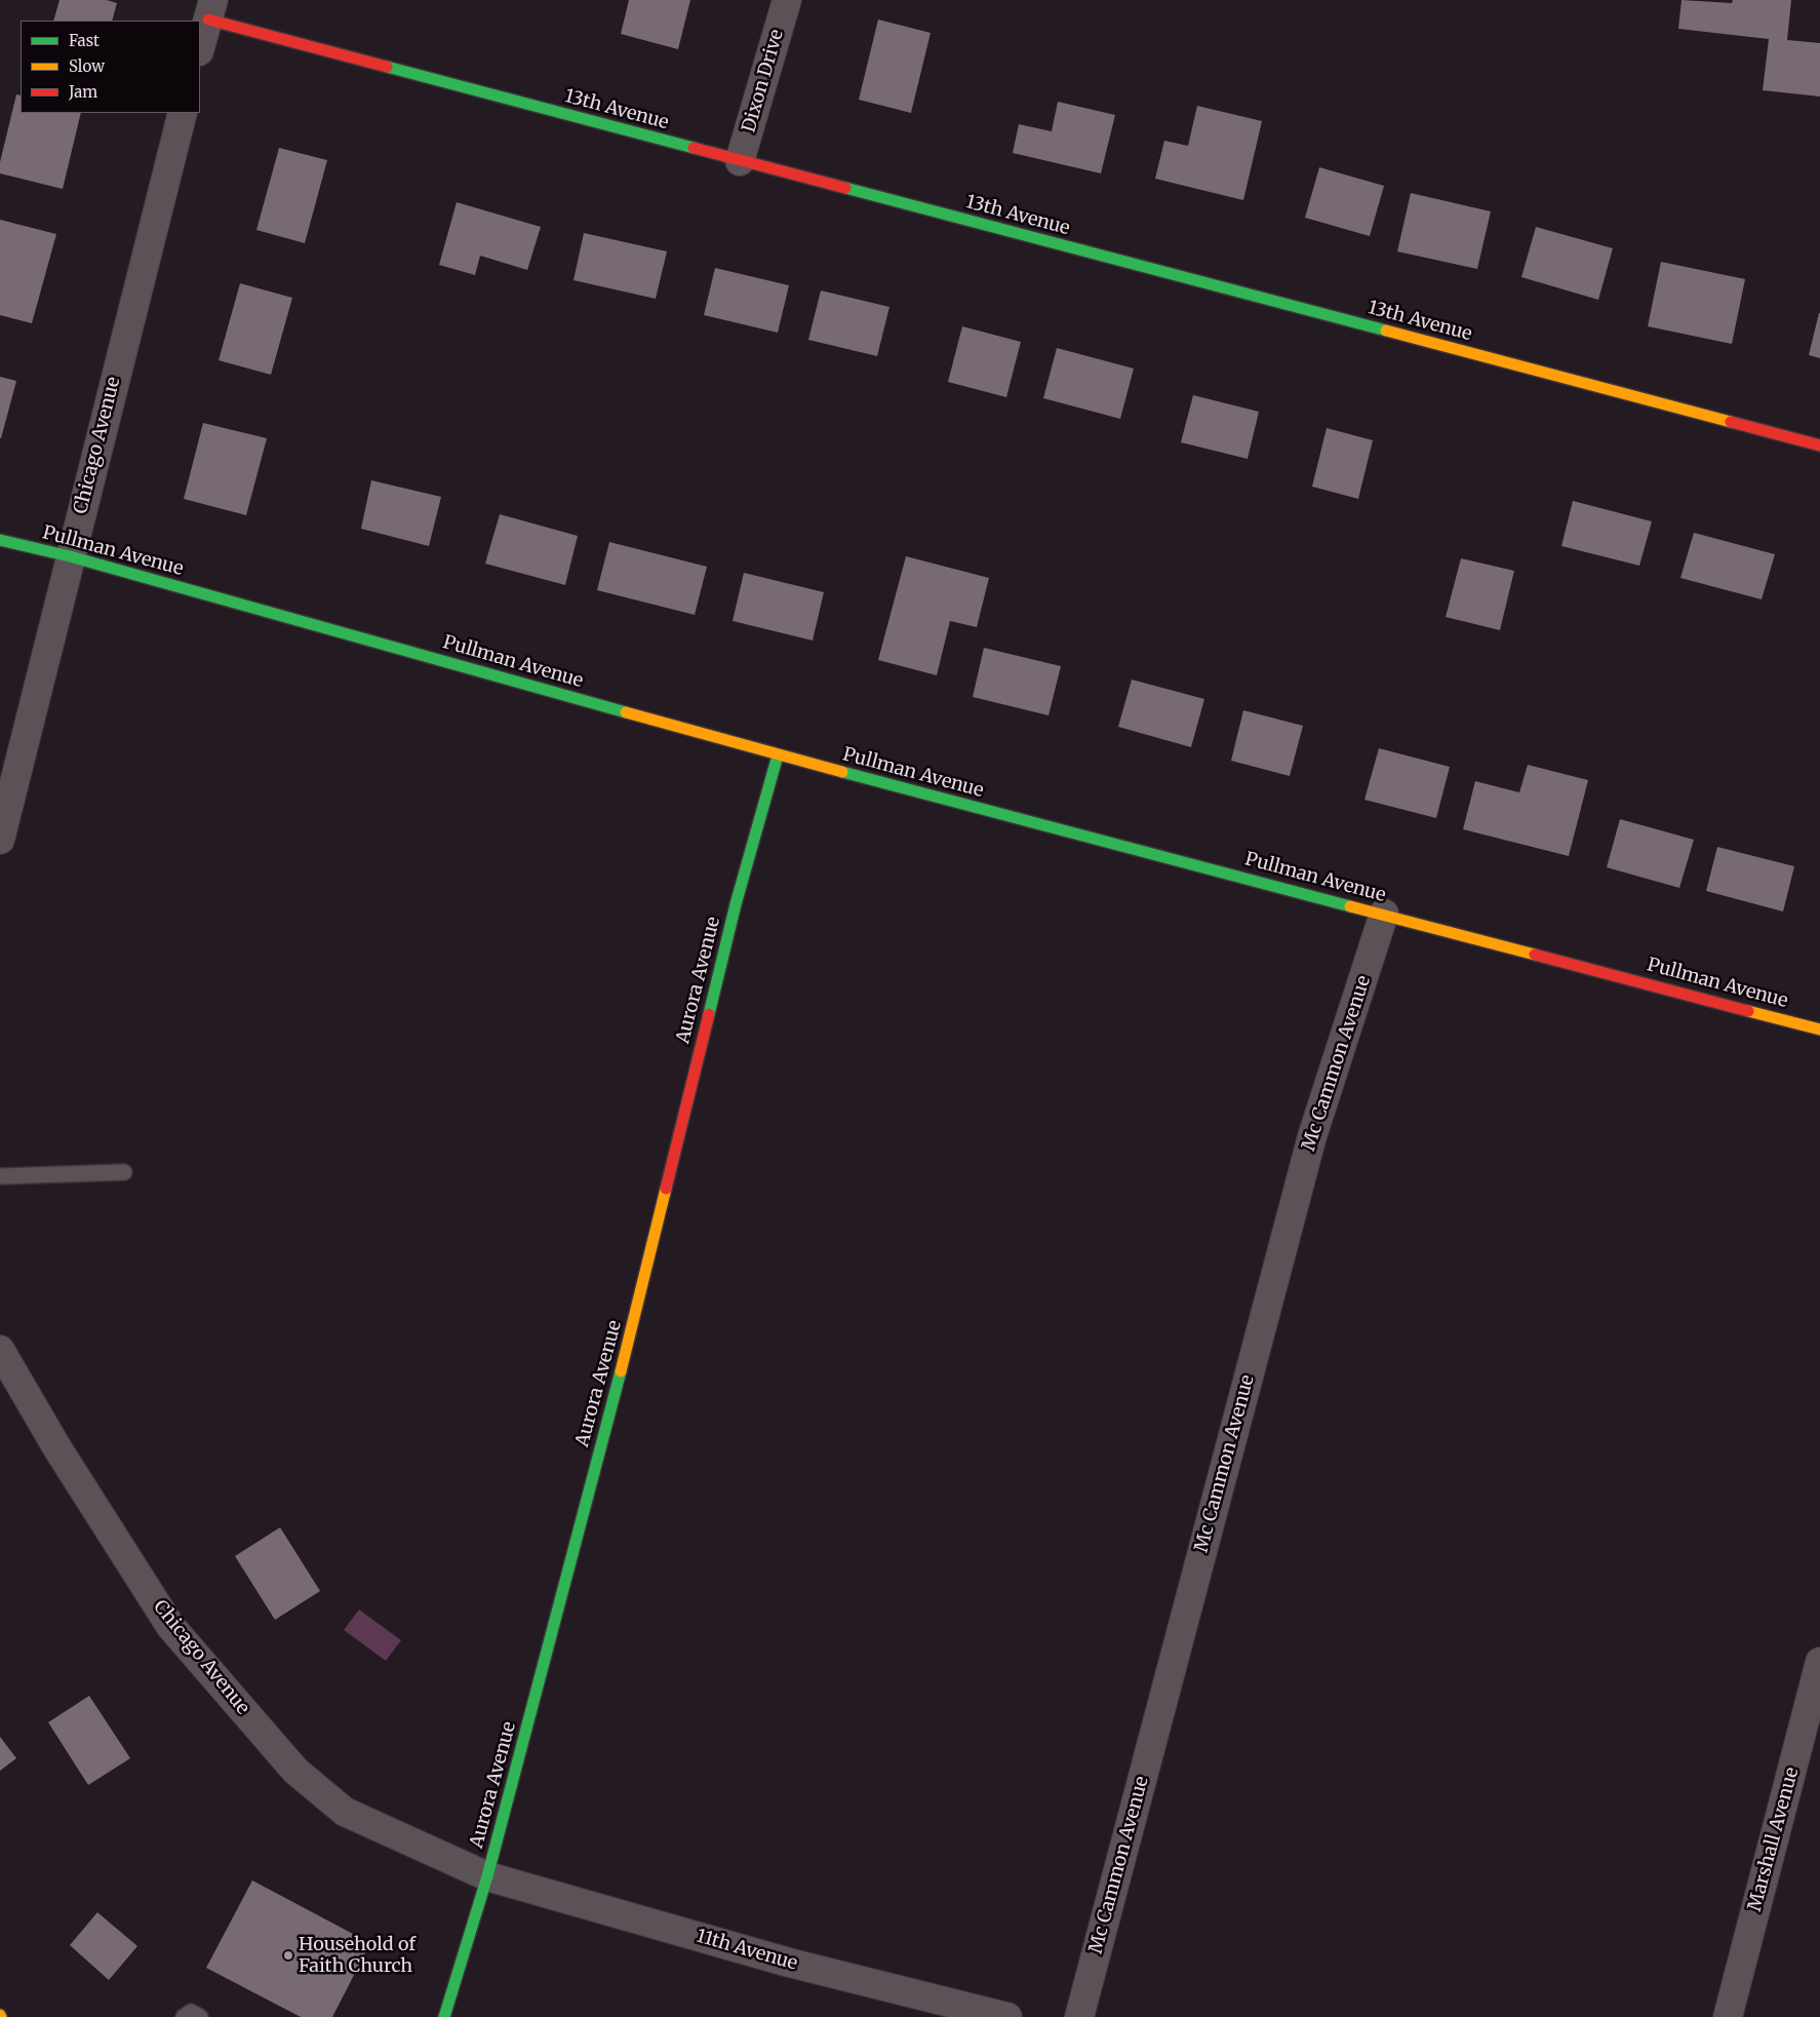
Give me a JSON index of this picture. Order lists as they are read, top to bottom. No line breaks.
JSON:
{"streets":{"street":["Dixon Drive","13th Avenue","Chicago Avenue","Pullman Avenue","Aurora Avenue","Mc Cammon Avenue","Marshall Avenue","11th Avenue"]},"crossings":[["Dixon Drive","13th Avenue"],["Chicago Avenue","Pullman Avenue"],["Chicago Avenue","Aurora Avenue"],["Chicago Avenue","11th Avenue"],["Pullman Avenue","Aurora Avenue"],["Pullman Avenue","Mc Cammon Avenue"],["Aurora Avenue","11th Avenue"]],"places":["Household of Faith Church"],"legend":["Fast","Slow","Jam"]}
